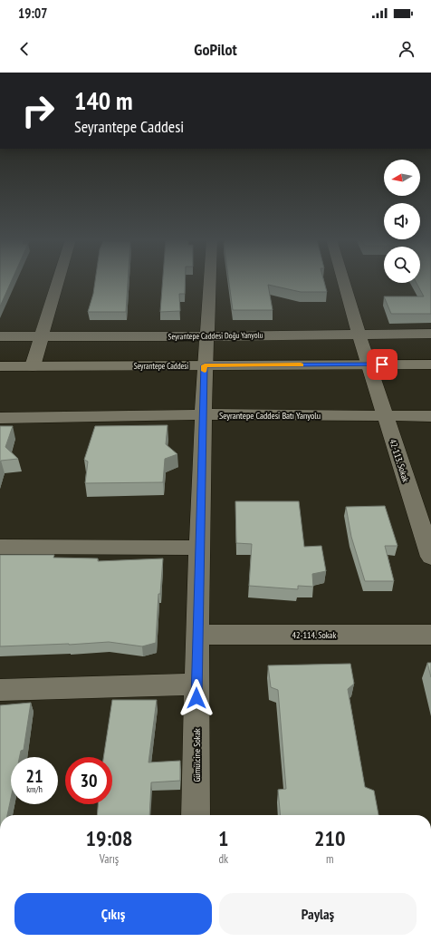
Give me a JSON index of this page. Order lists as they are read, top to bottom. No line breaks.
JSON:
{"streets":{"street":["Seyrantepe Caddesi Doğu Yanyolu","Seyrantepe Caddesi","Seyrantepe Caddesi Batı Yanyolu","42-113. Sokak","42-114. Sokak","Gümülcine Sokak"]},"crossings":[["Seyrantepe Caddesi Doğu Yanyolu","42-113. Sokak"],["Seyrantepe Caddesi Doğu Yanyolu","Gümülcine Sokak"],["Seyrantepe Caddesi","42-113. Sokak"],["Seyrantepe Caddesi","Gümülcine Sokak"],["Seyrantepe Caddesi Batı Yanyolu","42-113. Sokak"],["Seyrantepe Caddesi Batı Yanyolu","Gümülcine Sokak"],["42-114. Sokak","Gümülcine Sokak"]],"north":"left","page":{"status":"19:07","header":"GoPilot","turn":["140 m","Seyrantepe Caddesi"],"speed":"21 km/h","limit":"30","eta":["19:08","Varış","1","dk","210","m"],"buttons":["Çıkış","Paylaş"]}}
